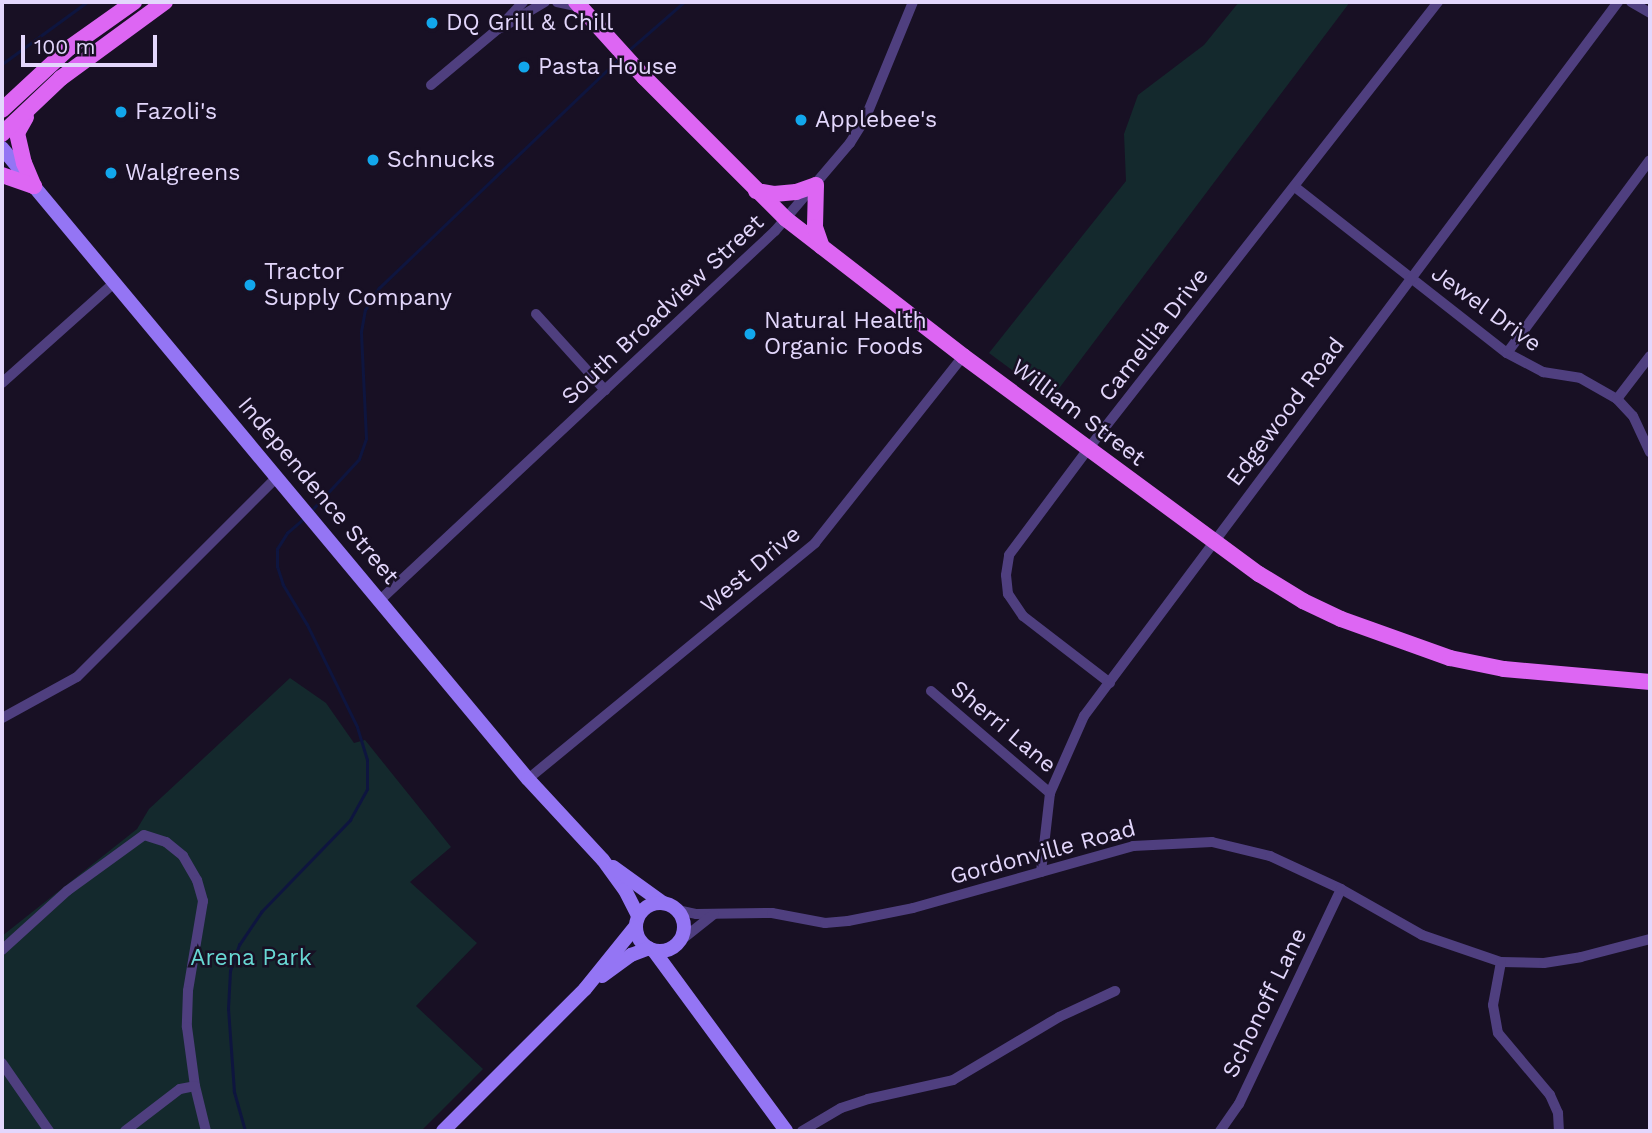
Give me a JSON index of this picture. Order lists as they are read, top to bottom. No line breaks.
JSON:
{"streets":{"main road":["William Street"],"street":["Jewel Drive","South Broadview Street","Camellia Drive","Edgewood Road","Independence Street","West Drive","Sherri Lane","Gordonville Road","Schonoff Lane"]},"crossings":[["Jewel Drive","Camellia Drive"],["Jewel Drive","Edgewood Road"],["South Broadview Street","William Street"],["South Broadview Street","Independence Street"],["Camellia Drive","Edgewood Road"],["Camellia Drive","William Street"],["Edgewood Road","William Street"],["Edgewood Road","Sherri Lane"],["Edgewood Road","Gordonville Road"],["William Street","West Drive"],["Independence Street","West Drive"],["Independence Street","Gordonville Road"],["Gordonville Road","Schonoff Lane"]],"parks":["Arena Park"],"places":["DQ Grill & Chill","Pasta House","Fazoli's","Applebee's","Schnucks","Walgreens","Tractor Supply Company","Natural Health Organic Foods"],"scale_bar":"100 m"}
